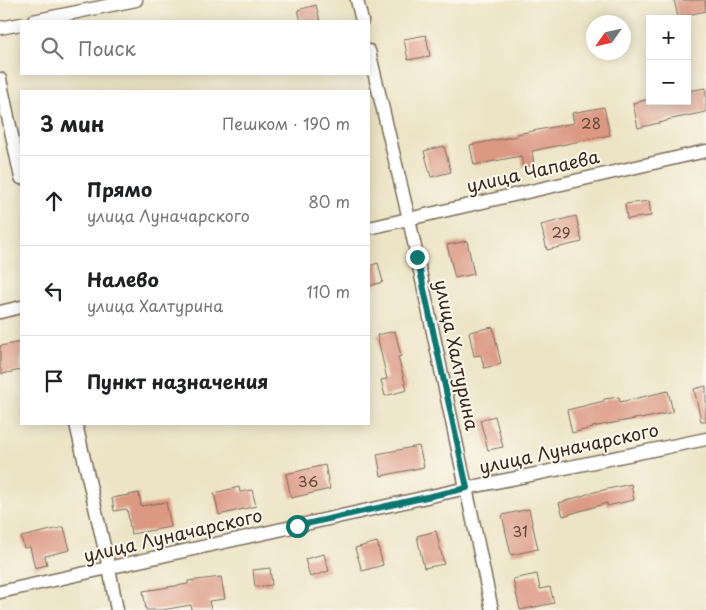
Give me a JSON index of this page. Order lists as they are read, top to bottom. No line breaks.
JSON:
{"streets":{"street":["улица Чапаева","улица Халтурина","улица Луначарского"]},"crossings":[["улица Чапаева","улица Халтурина"],["улица Халтурина","улица Луначарского"]],"house_numbers":["28","29","36","31"],"north":"bottom left","page":{"map_buttons":["+","−"],"search":"Поиск","heading":["3 мин","Пешком · 190 m"],"list":[["Прямо","улица Луначарского","80 m"],["Налево","улица Халтурина","110 m"],"Пункт назначения"]}}
